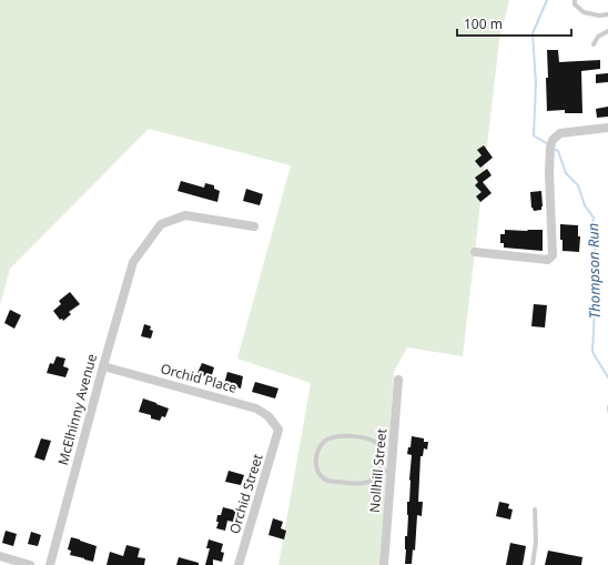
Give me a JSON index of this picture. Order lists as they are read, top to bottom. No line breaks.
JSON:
{"streets":{"street":["Orchid Place","McElhinny Avenue","Nollhill Street","Orchid Street"]},"crossings":[["Orchid Place","McElhinny Avenue"],["Orchid Place","Orchid Street"]],"water":["Thompson Run"],"scale_bar":"100 m"}
